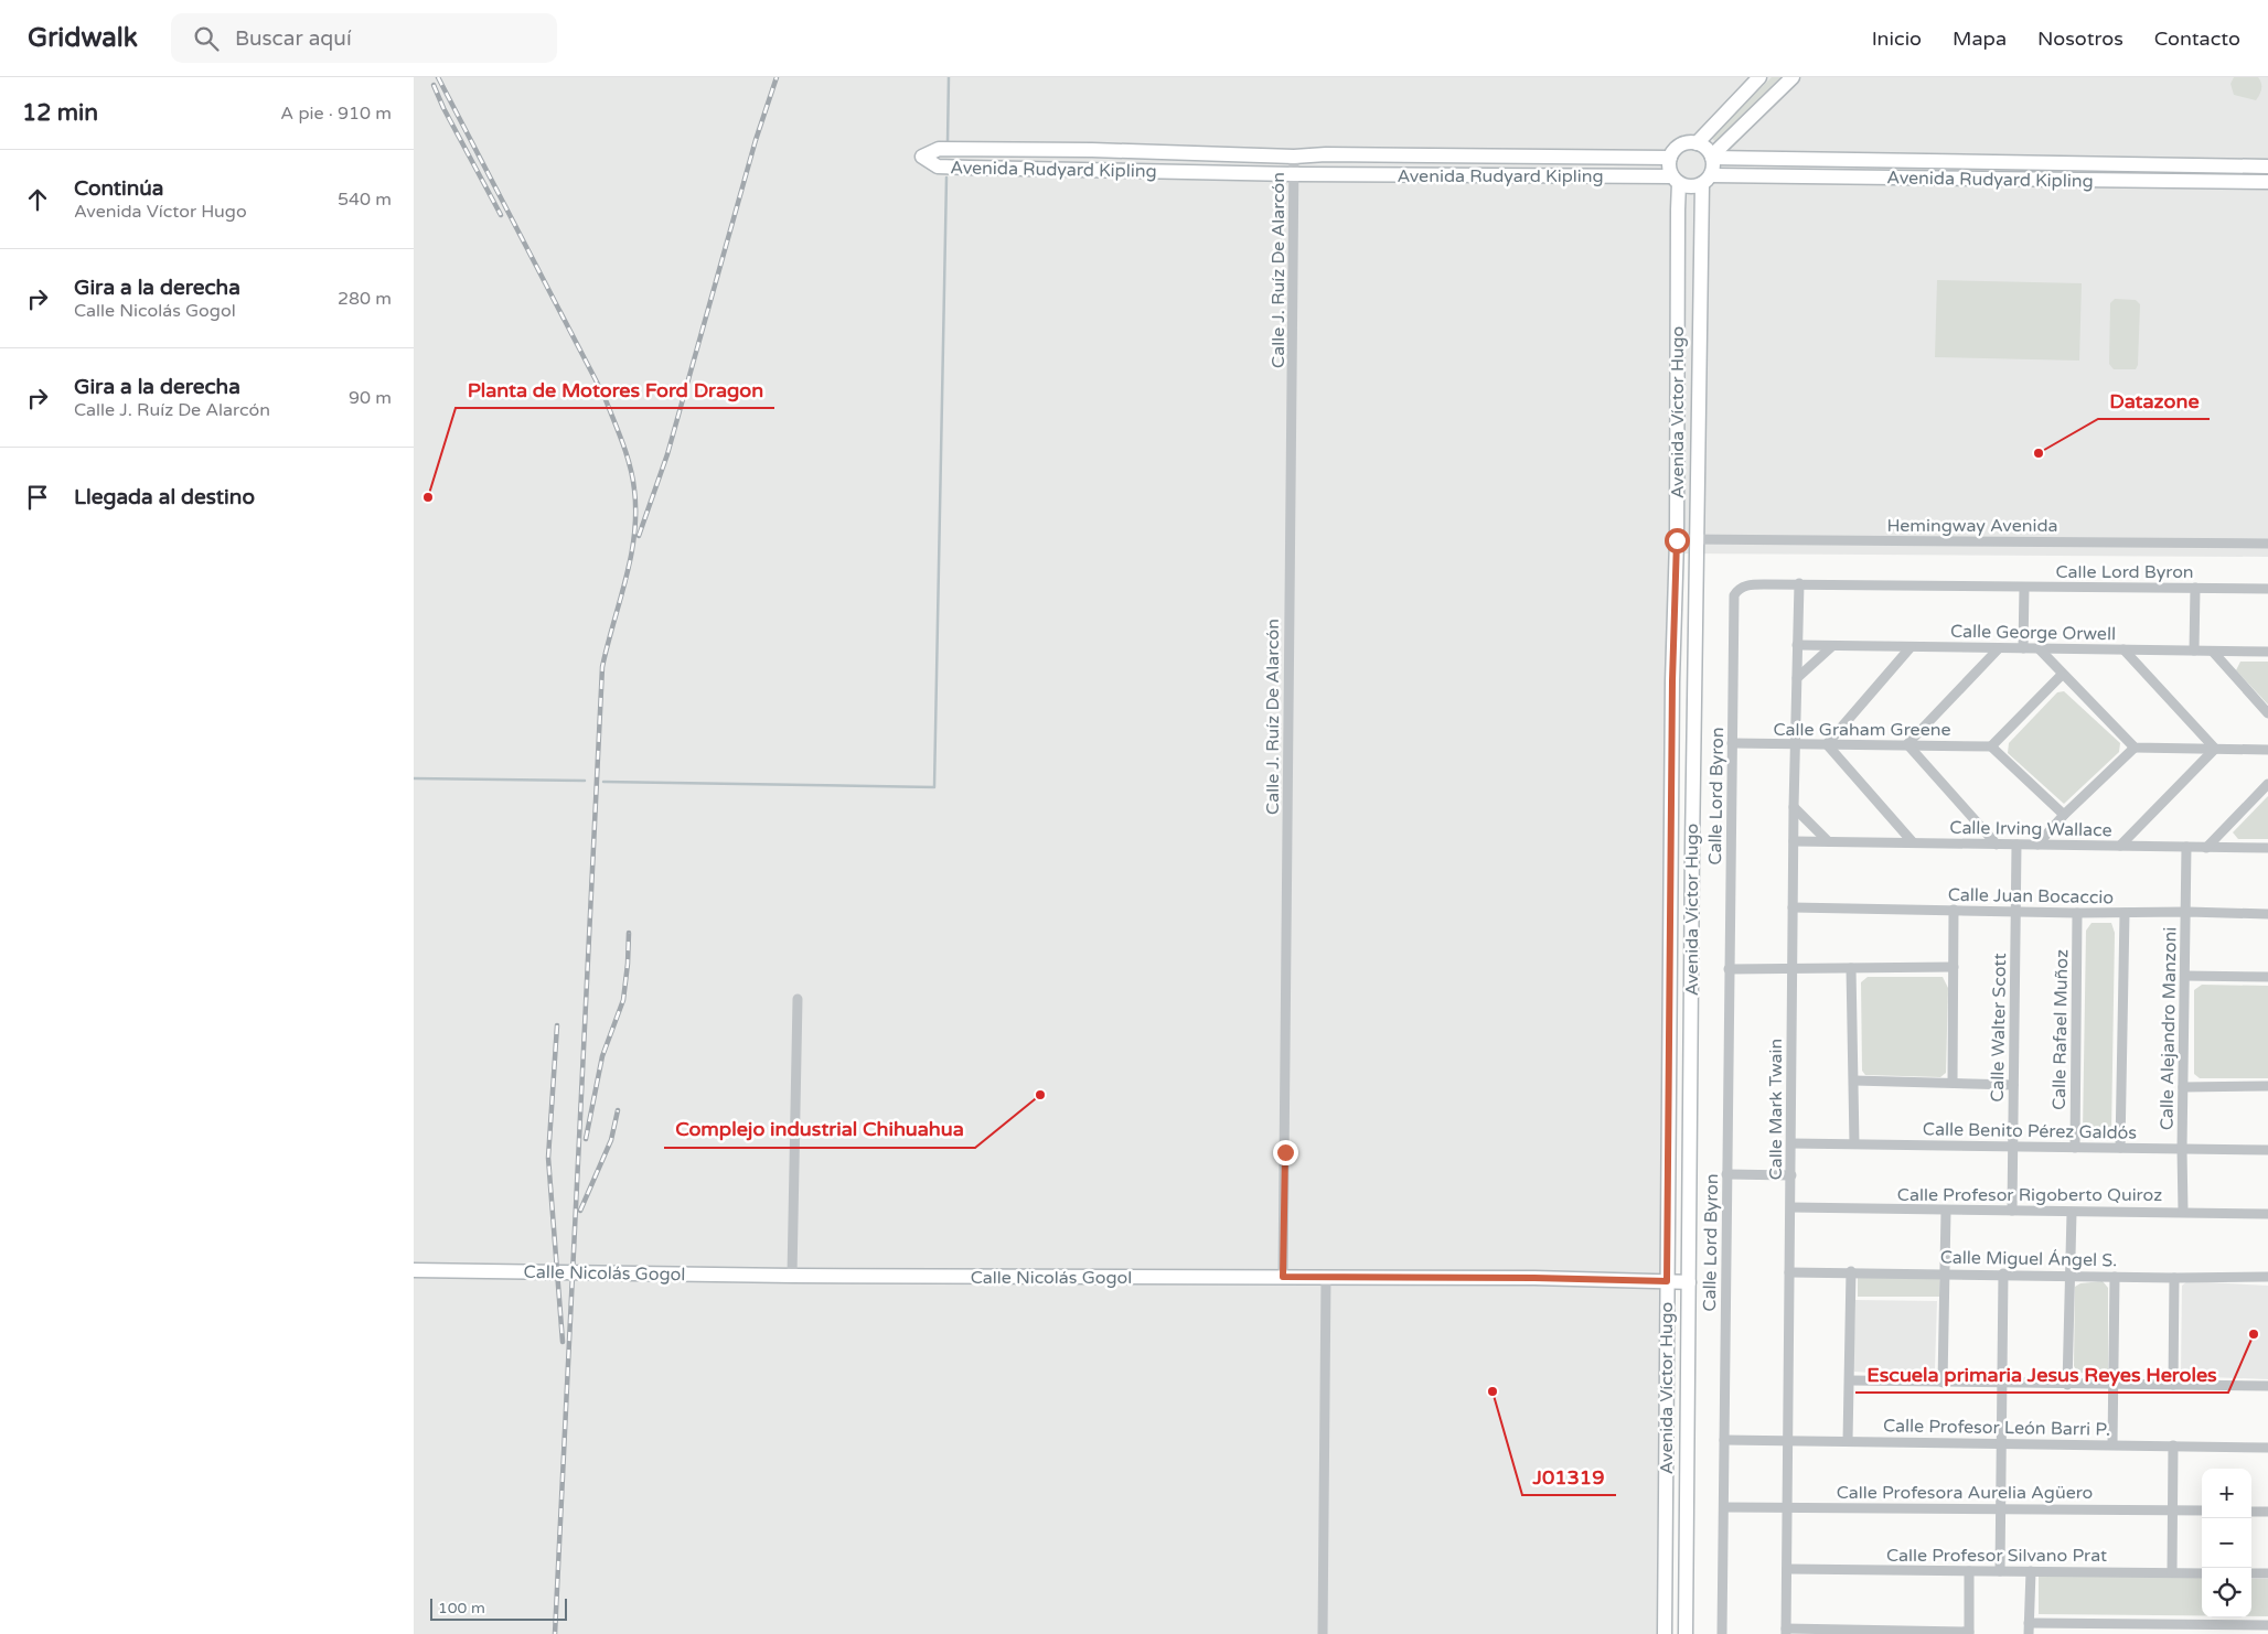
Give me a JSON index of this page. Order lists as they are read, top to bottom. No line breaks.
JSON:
{"streets":{"street":["Avenida Rudyard Kipling","Calle J. Ruíz De Alarcón","Avenida Víctor Hugo","Hemingway Avenida","Calle Lord Byron","Calle George Orwell","Calle Graham Greene","Calle Irving Wallace","Calle Juan Bocaccio","Calle Walter Scott","Calle Alejandro Manzoni","Calle Rafael Muñoz","Calle Mark Twain","Calle Benito Pérez Galdós","Calle Profesor Rigoberto Quiroz","Calle Miguel Ángel S.","Calle Nicolás Gogol","Calle Profesor León Barri P.","Calle Profesora Aurelia Agüero","Calle Profesor Silvano Prat"]},"crossings":[["Avenida Rudyard Kipling","Calle J. Ruíz De Alarcón"],["Avenida Rudyard Kipling","Avenida Víctor Hugo"],["Calle J. Ruíz De Alarcón","Calle Nicolás Gogol"],["Avenida Víctor Hugo","Hemingway Avenida"],["Avenida Víctor Hugo","Calle Nicolás Gogol"],["Calle Lord Byron","Calle Graham Greene"],["Calle Lord Byron","Calle Mark Twain"],["Calle Lord Byron","Calle Profesor León Barri P."],["Calle Lord Byron","Calle Profesora Aurelia Agüero"],["Calle George Orwell","Calle Mark Twain"],["Calle Graham Greene","Calle Mark Twain"],["Calle Irving Wallace","Calle Walter Scott"],["Calle Irving Wallace","Calle Alejandro Manzoni"],["Calle Irving Wallace","Calle Mark Twain"],["Calle Juan Bocaccio","Calle Walter Scott"],["Calle Juan Bocaccio","Calle Alejandro Manzoni"],["Calle Juan Bocaccio","Calle Rafael Muñoz"],["Calle Juan Bocaccio","Calle Mark Twain"],["Calle Walter Scott","Calle Benito Pérez Galdós"],["Calle Walter Scott","Calle Profesor Rigoberto Quiroz"],["Calle Alejandro Manzoni","Calle Benito Pérez Galdós"],["Calle Alejandro Manzoni","Calle Profesor Rigoberto Quiroz"],["Calle Rafael Muñoz","Calle Benito Pérez Galdós"],["Calle Mark Twain","Calle Benito Pérez Galdós"],["Calle Mark Twain","Calle Profesor Rigoberto Quiroz"],["Calle Mark Twain","Calle Miguel Ángel S."],["Calle Mark Twain","Calle Profesor León Barri P."],["Calle Mark Twain","Calle Profesora Aurelia Agüero"],["Calle Mark Twain","Calle Profesor Silvano Prat"]],"places":["Datazone","Planta de Motores Ford Dragon","Complejo industrial Chihuahua","Escuela primaria Jesus Reyes Heroles","J01319"],"scale_bar":"100 m","page":{"header":"Gridwalk","search":"Buscar aquí","nav":["Inicio","Mapa","Nosotros","Contacto"],"heading":["12 min","A pie · 910 m"],"list":[["Continúa","Avenida Víctor Hugo","540 m"],["Gira a la derecha","Calle Nicolás Gogol","280 m"],["Gira a la derecha","Calle J. Ruíz De Alarcón","90 m"],"Llegada al destino"],"map_buttons":["+","−"],"scale":"100 m"}}
